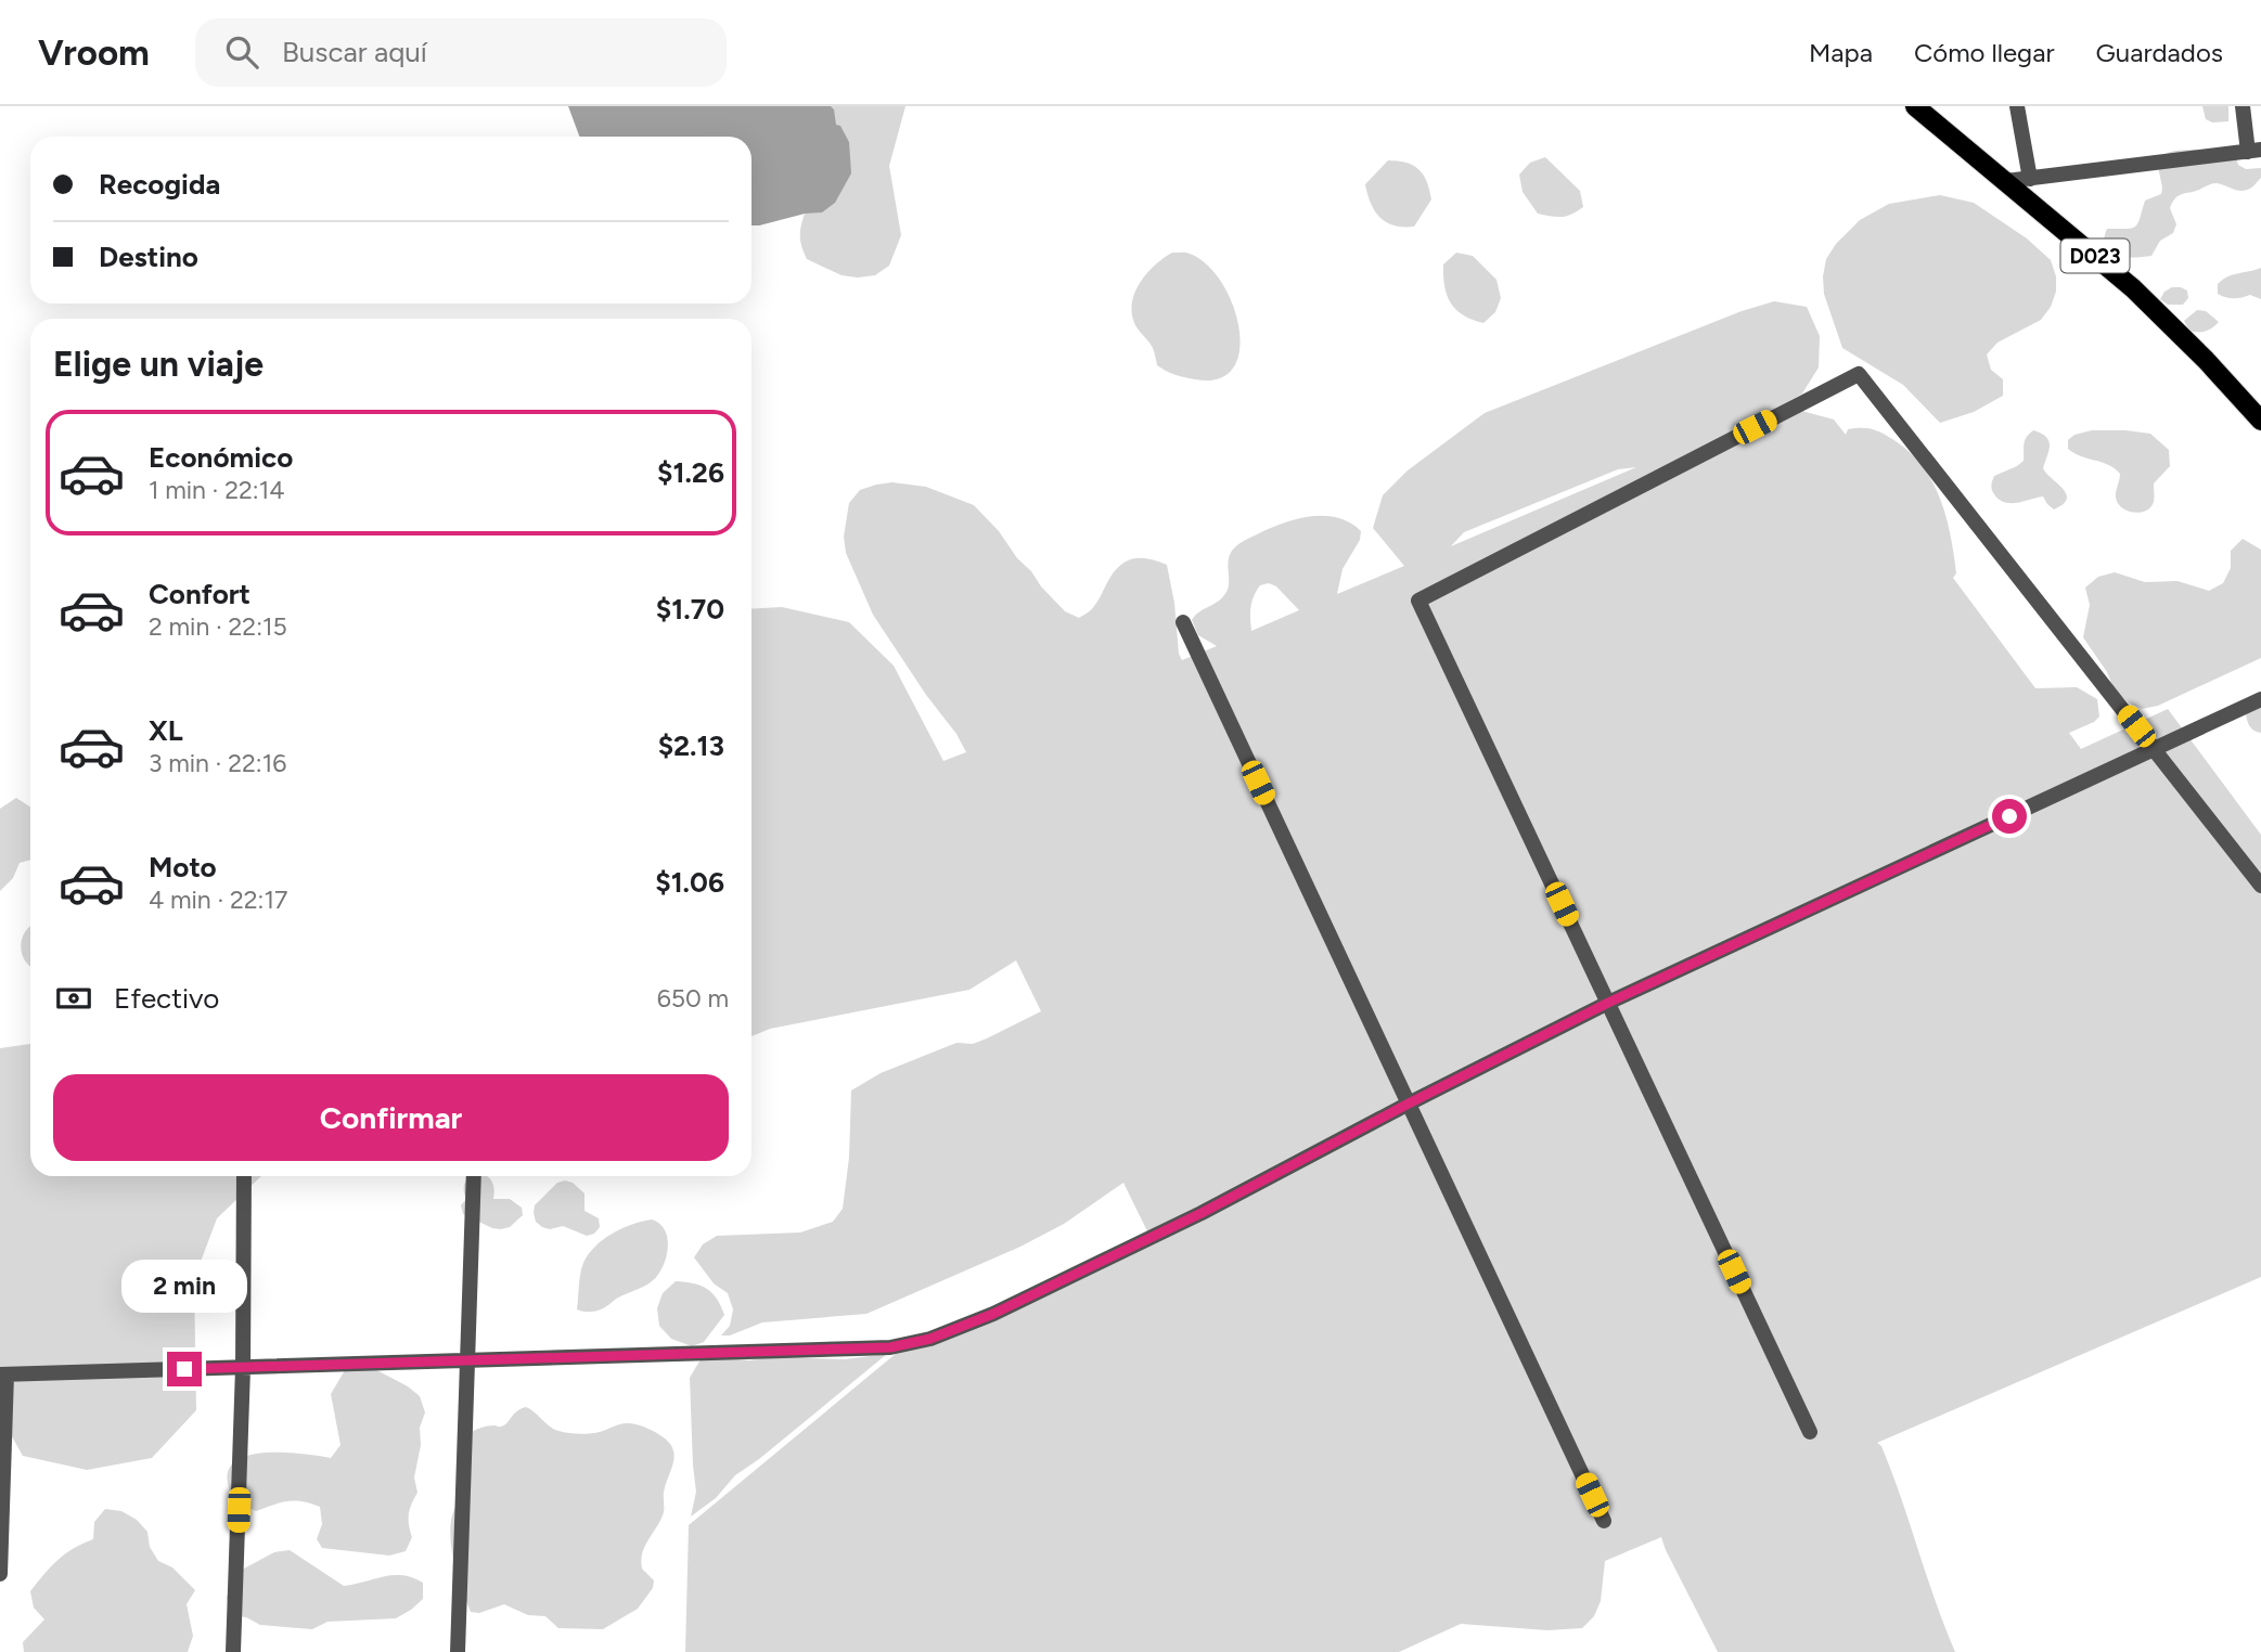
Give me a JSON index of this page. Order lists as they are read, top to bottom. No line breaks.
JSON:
{"streets":{"main road":["D023"]},"page":{"header":"Vroom","search":"Buscar aquí","nav":["Mapa","Cómo llegar","Guardados"],"banner":["Recogida","Destino"],"heading":"Elige un viaje","list":[{"name":"Económico","note":"1 min · 22:14","value":"$1.26"},{"name":"Confort","note":"2 min · 22:15","value":"$1.70"},{"name":"XL","note":"3 min · 22:16","value":"$2.13"},{"name":"Moto","note":"4 min · 22:17","value":"$1.06"}],"pay":["Efectivo","650 m"],"buttons":"Confirmar","bubble":"2 min"}}
